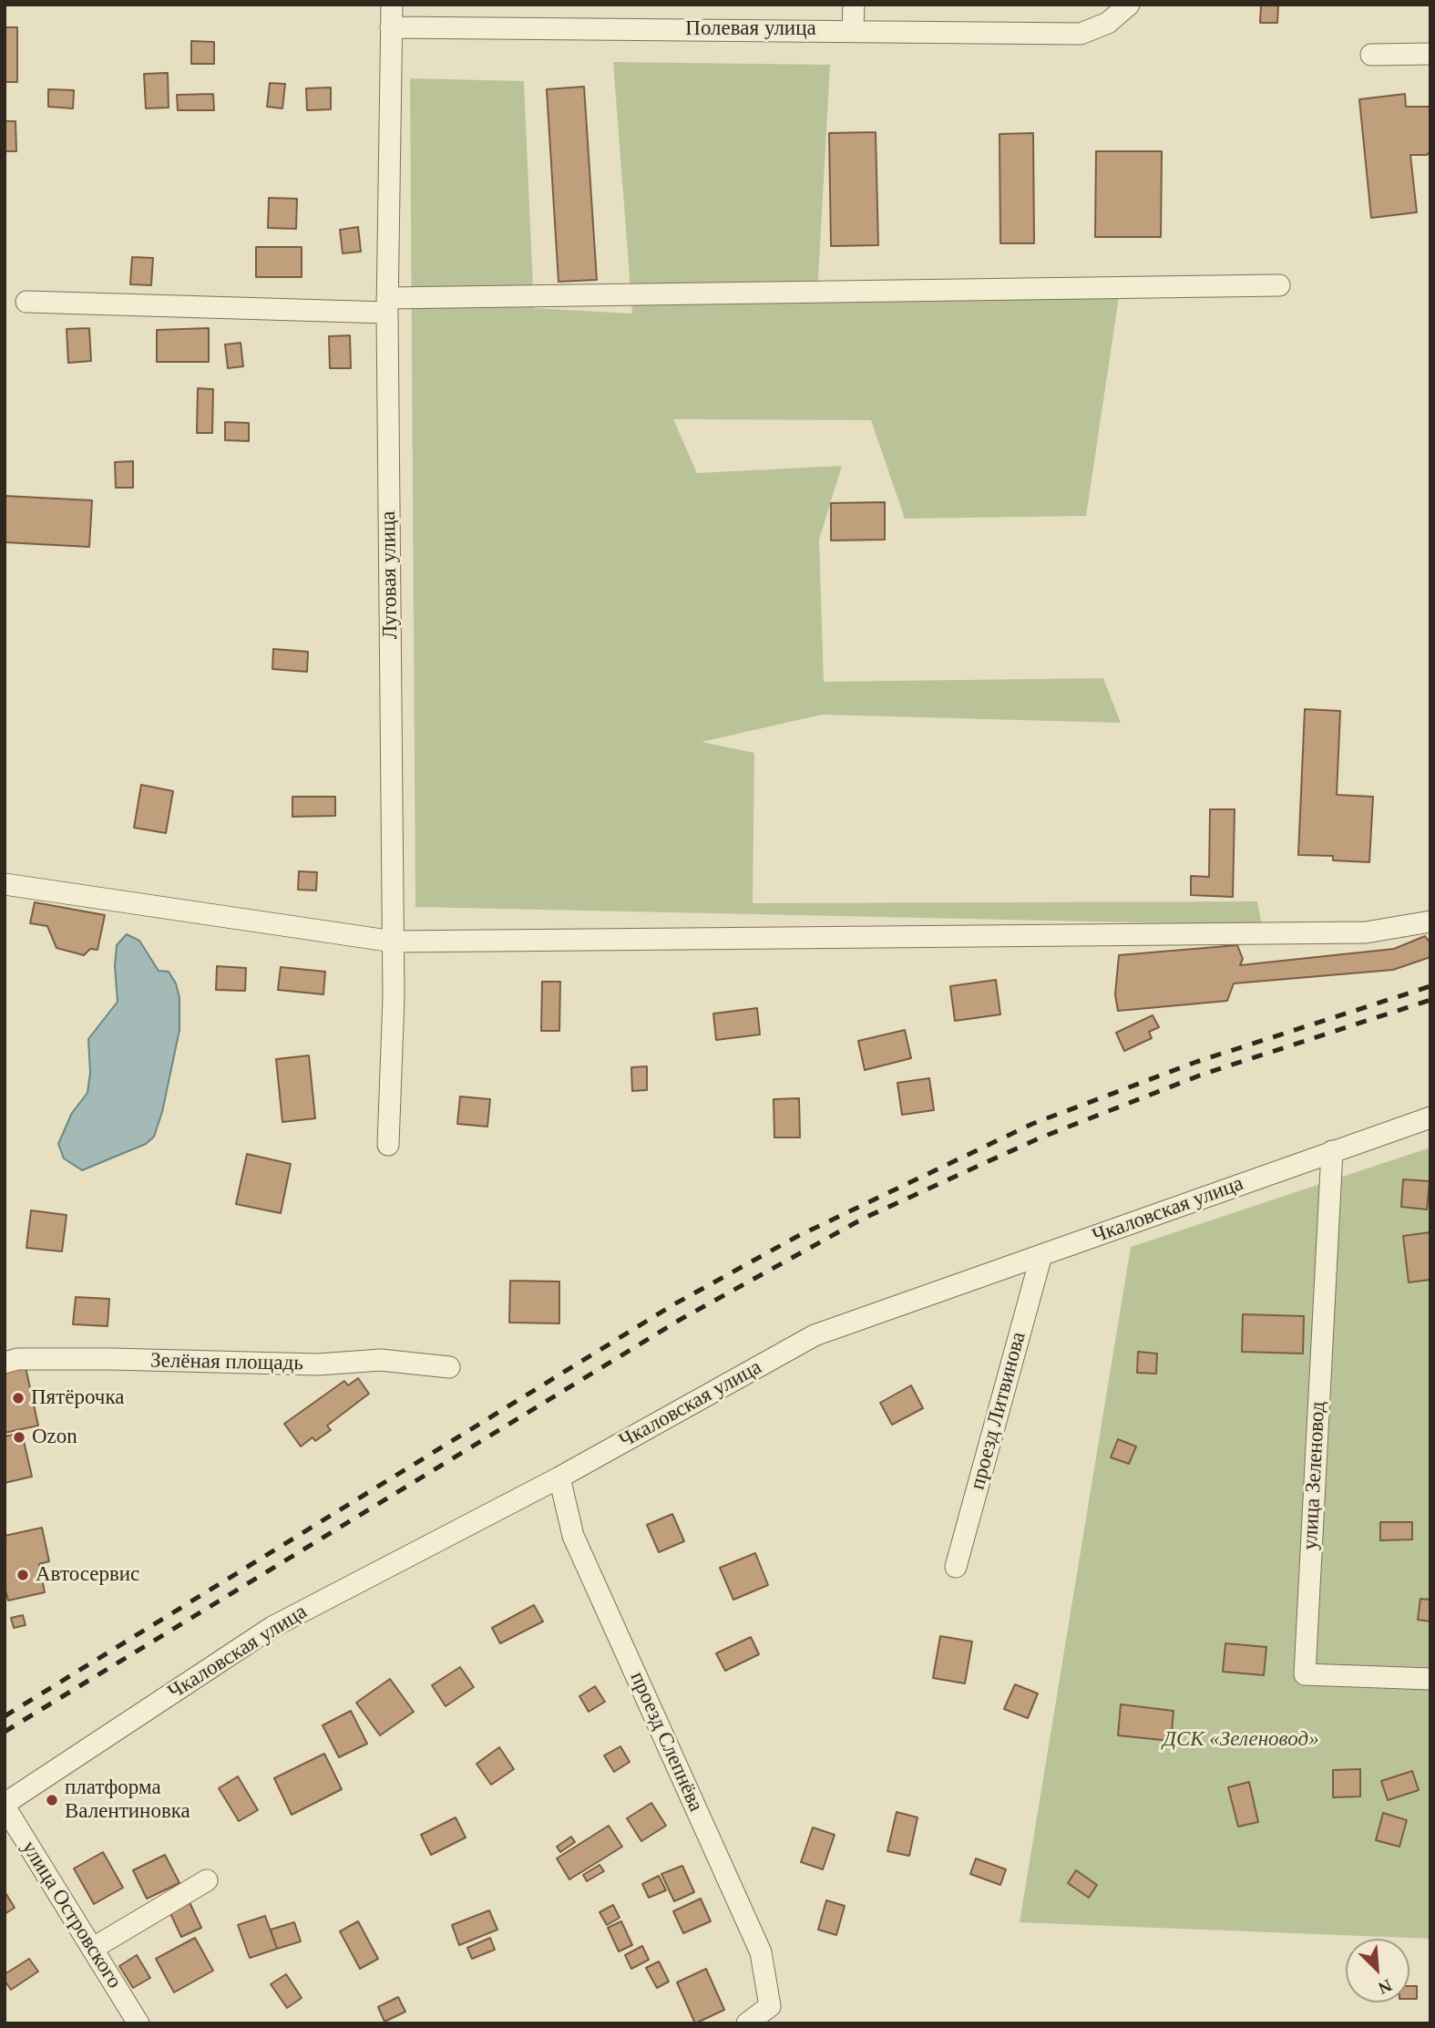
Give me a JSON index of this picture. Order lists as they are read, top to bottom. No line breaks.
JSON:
{"streets":{"street":["Полевая улица","Луговая улица","Чкаловская улица","Зелёная площадь","проезд Литвинова","улица Зеленовод","проезд Слепнёва","улица Островского"]},"crossings":[["Полевая улица","Луговая улица"],["Чкаловская улица","проезд Литвинова"],["Чкаловская улица","улица Зеленовод"],["Чкаловская улица","проезд Слепнёва"],["Чкаловская улица","улица Островского"]],"parks":["ДСК «Зеленовод»"],"places":["Пятёрочка","Ozon","Автосервис","платформа Валентиновка"],"north":"bottom right"}
